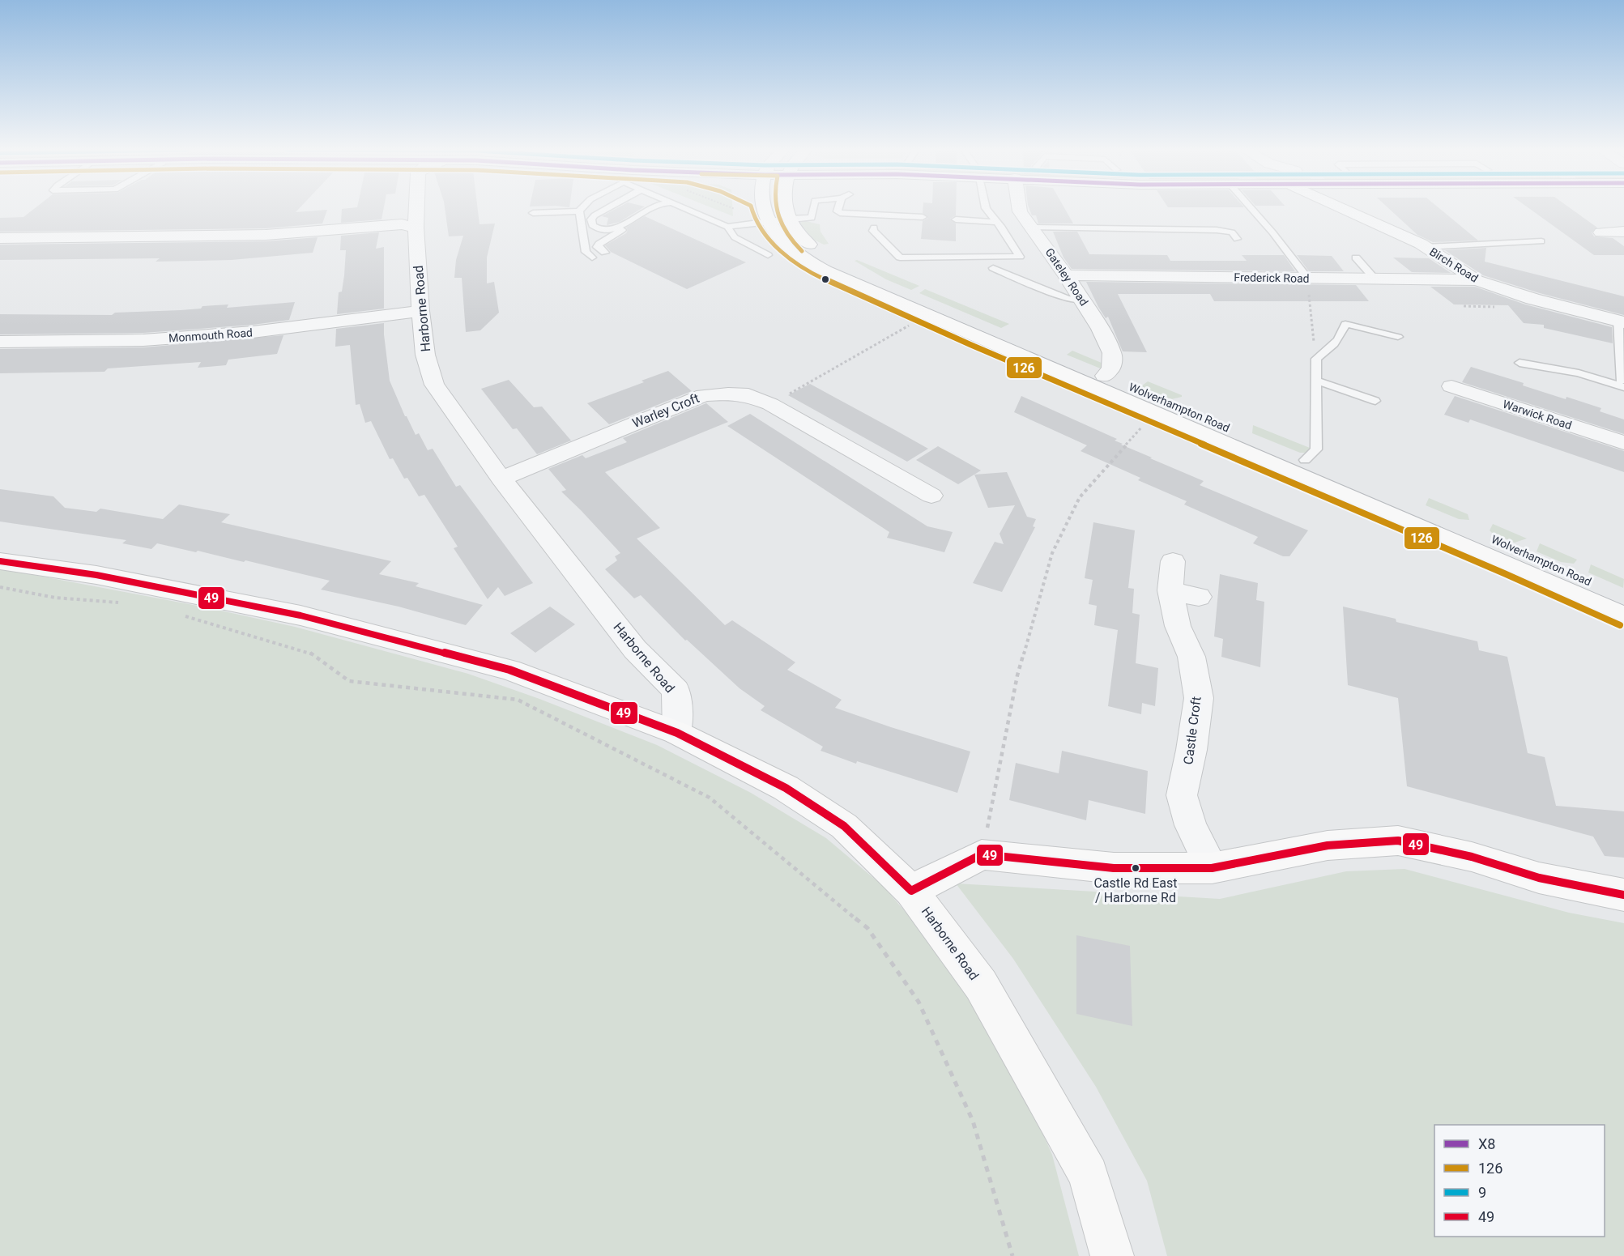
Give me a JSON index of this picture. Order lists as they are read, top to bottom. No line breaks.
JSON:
{"streets":{"main road":["Harborne Road","Wolverhampton Road"],"street":["Birch Road","Gateley Road","Frederick Road","Monmouth Road","Warley Croft","Warwick Road","Castle Croft"]},"crossings":[["Birch Road","Frederick Road"],["Gateley Road","Frederick Road"],["Gateley Road","Wolverhampton Road"],["Harborne Road","Monmouth Road"],["Harborne Road","Warley Croft"]],"places":["Castle Rd East / Harborne Rd"],"lines":["transit line 126","transit line 49"],"legend":["X8","126","9","49"]}
